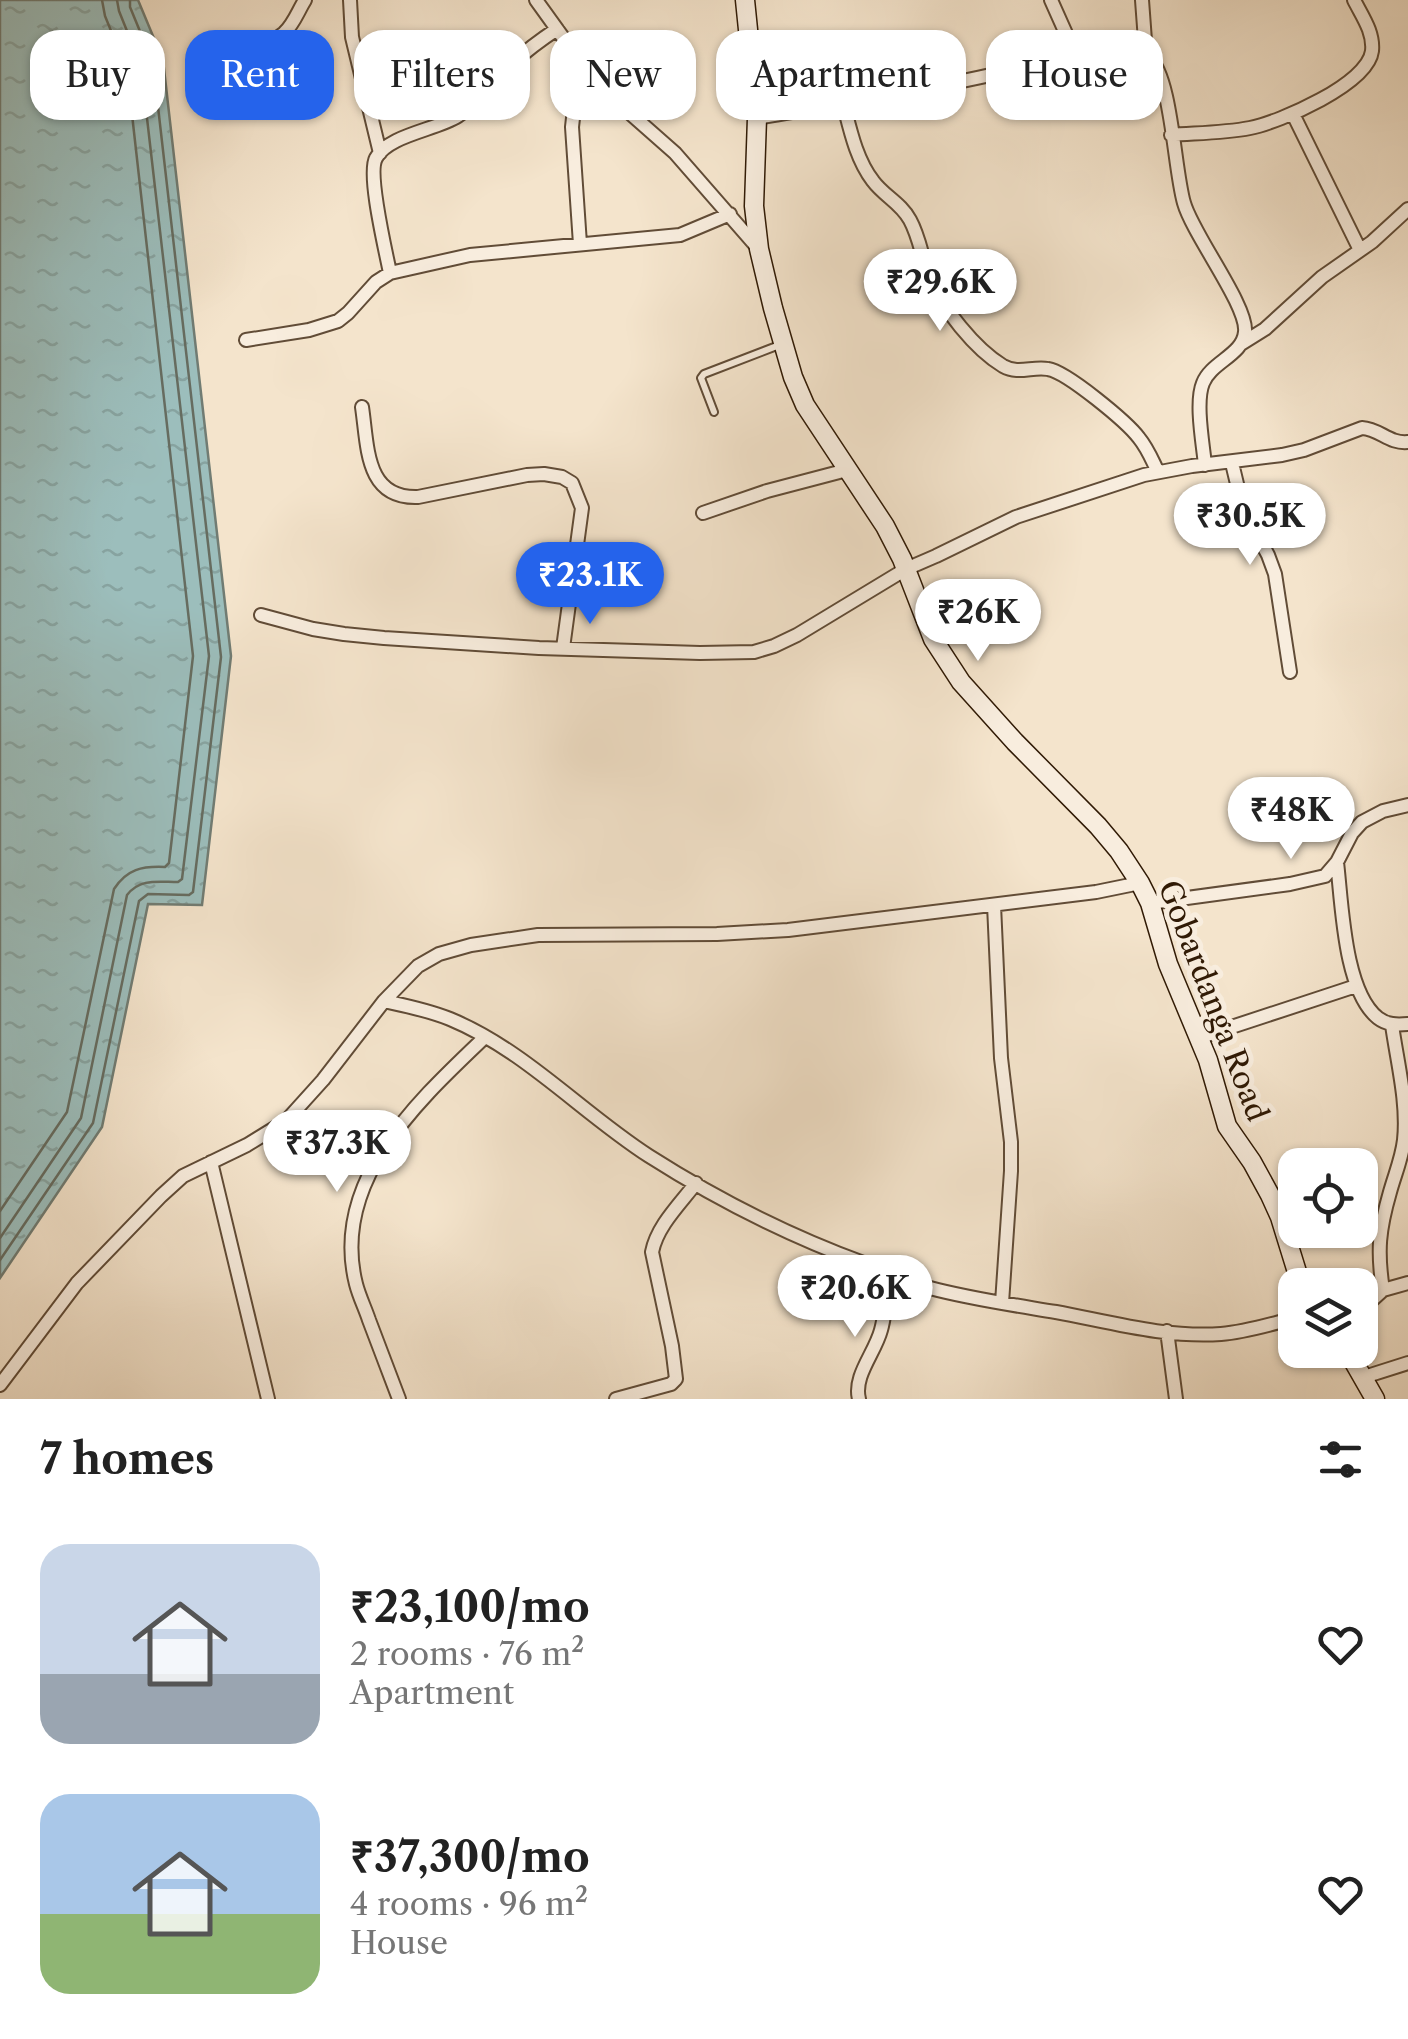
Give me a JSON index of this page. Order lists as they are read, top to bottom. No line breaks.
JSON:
{"streets":{"main road":["Gobardanga Road"]},"page":{"chip":["Buy","Rent","Filters","New","Apartment","House"],"price":["₹29.6K","₹30.5K","₹23.1K","₹26K","₹48K","₹37.3K","₹20.6K"],"heading":"7 homes","list":[{"name":"₹23,100/mo","note":"2 rooms · 76 m² · Apartment"},{"name":"₹37,300/mo","note":"4 rooms · 96 m² · House"}]}}
